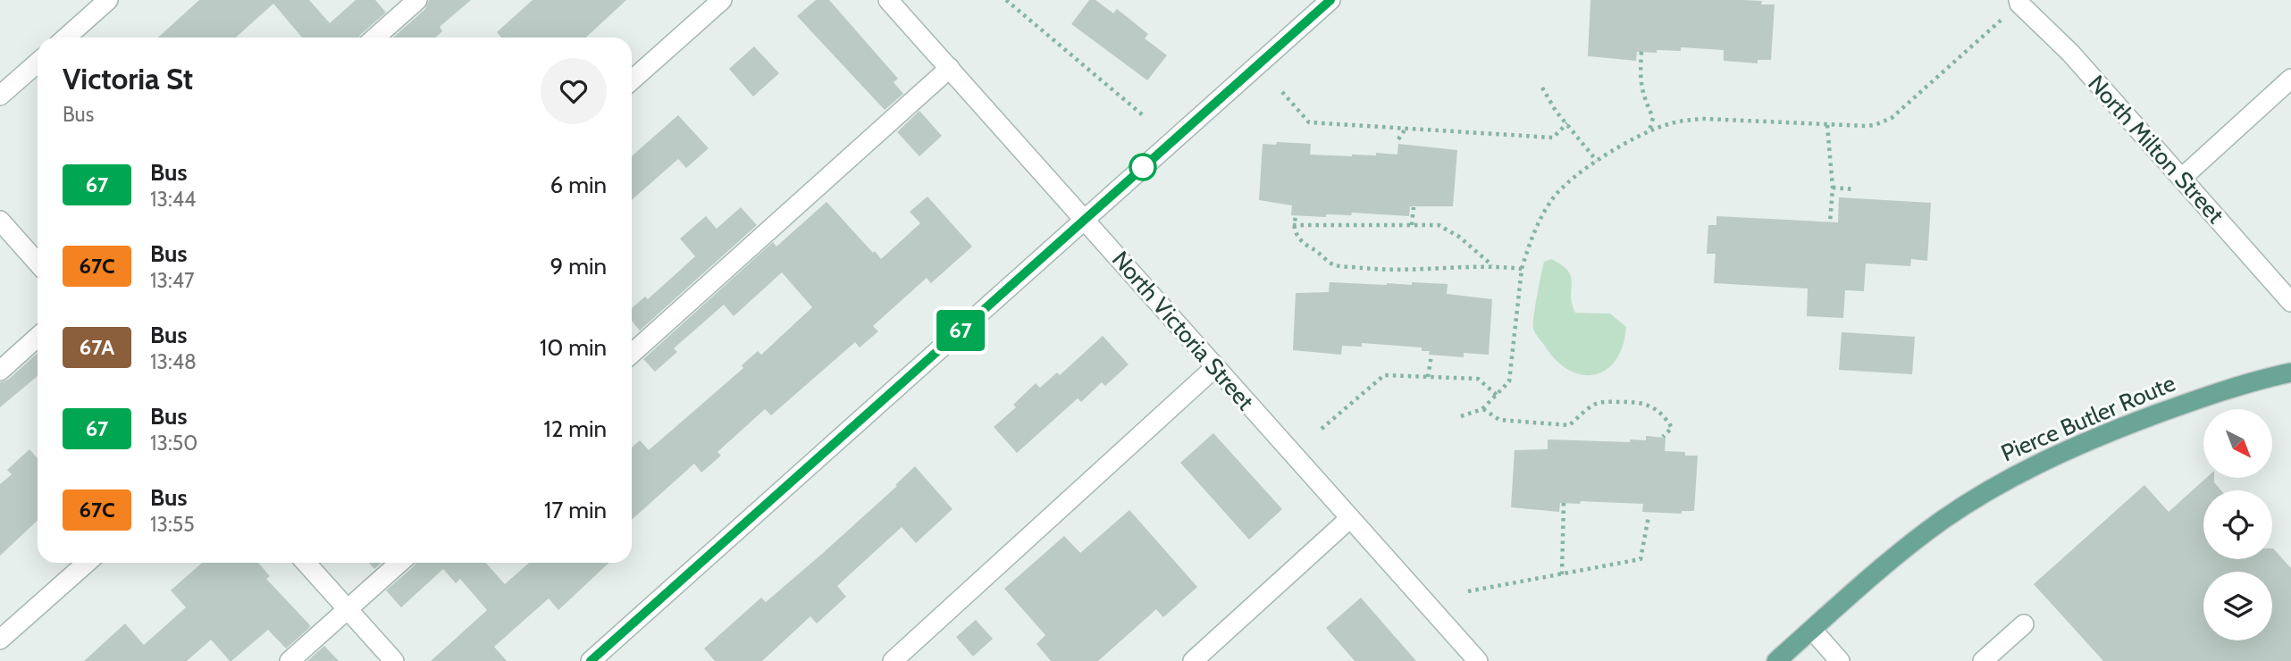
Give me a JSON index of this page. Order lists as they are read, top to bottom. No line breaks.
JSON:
{"streets":{"main road":["Pierce Butler Route"],"street":["North Milton Street","North Victoria Street"]},"lines":["bus line 67"],"north":"bottom right","page":{"on_map":"67","heading":["Victoria St","Bus"],"list":[{"mark":"67","name":"Bus","note":"13:44","value":"6 min"},{"mark":"67C","name":"Bus","note":"13:47","value":"9 min"},{"mark":"67A","name":"Bus","note":"13:48","value":"10 min"},{"mark":"67","name":"Bus","note":"13:50","value":"12 min"},{"mark":"67C","name":"Bus","note":"13:55","value":"17 min"}]}}
